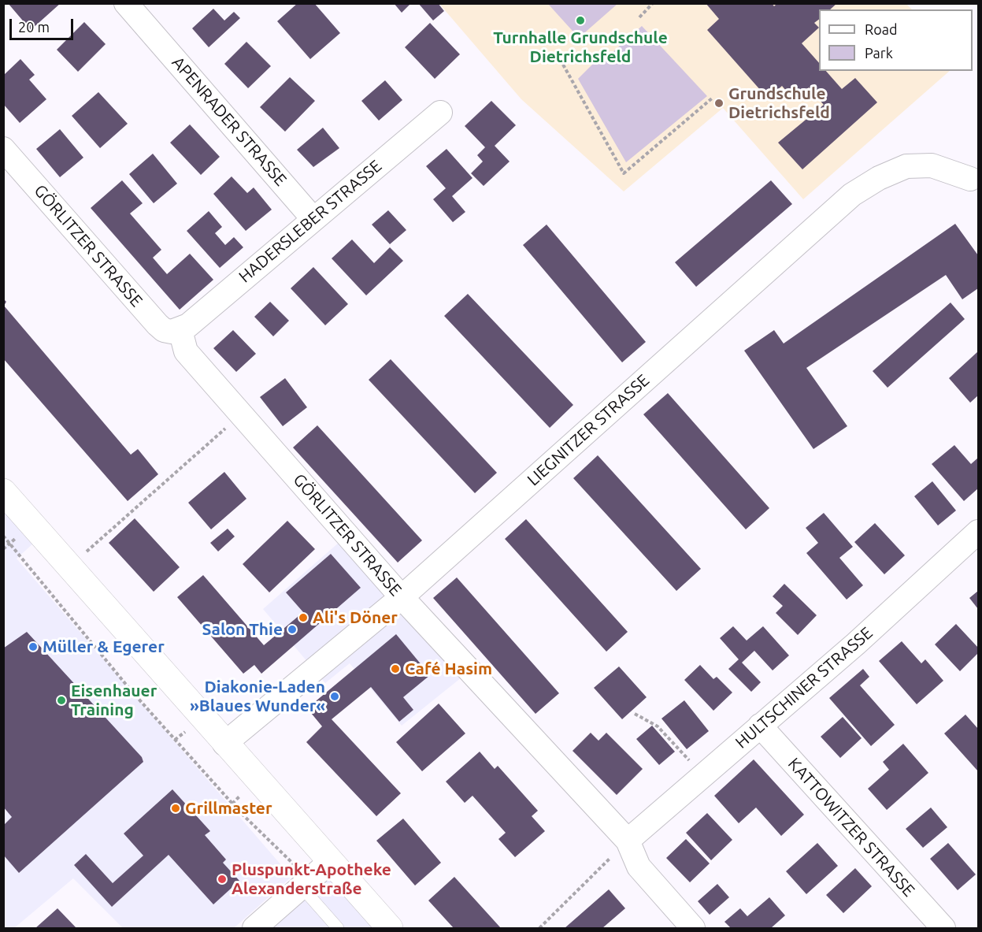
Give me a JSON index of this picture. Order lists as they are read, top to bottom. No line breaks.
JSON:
{"streets":{"street":["APENRADER STRASSE","HADERSLEBER STRASSE","GÖRLITZER STRASSE","LIEGNITZER STRASSE","HULTSCHINER STRASSE","KATTOWITZER STRASSE"]},"crossings":[["APENRADER STRASSE","HADERSLEBER STRASSE"],["HADERSLEBER STRASSE","GÖRLITZER STRASSE"],["GÖRLITZER STRASSE","LIEGNITZER STRASSE"],["GÖRLITZER STRASSE","HULTSCHINER STRASSE"],["HULTSCHINER STRASSE","KATTOWITZER STRASSE"]],"places":["Turnhalle Grundschule Dietrichsfeld","Grundschule Dietrichsfeld","Ali's Döner","Salon Thie","Müller & Egerer","Café Hasim","Diakonie-Laden »Blaues Wunder«","Eisenhauer Training","Grillmaster","Pluspunkt-Apotheke Alexanderstraße"],"legend":["Road","Park"],"scale_bar":"20 m"}
